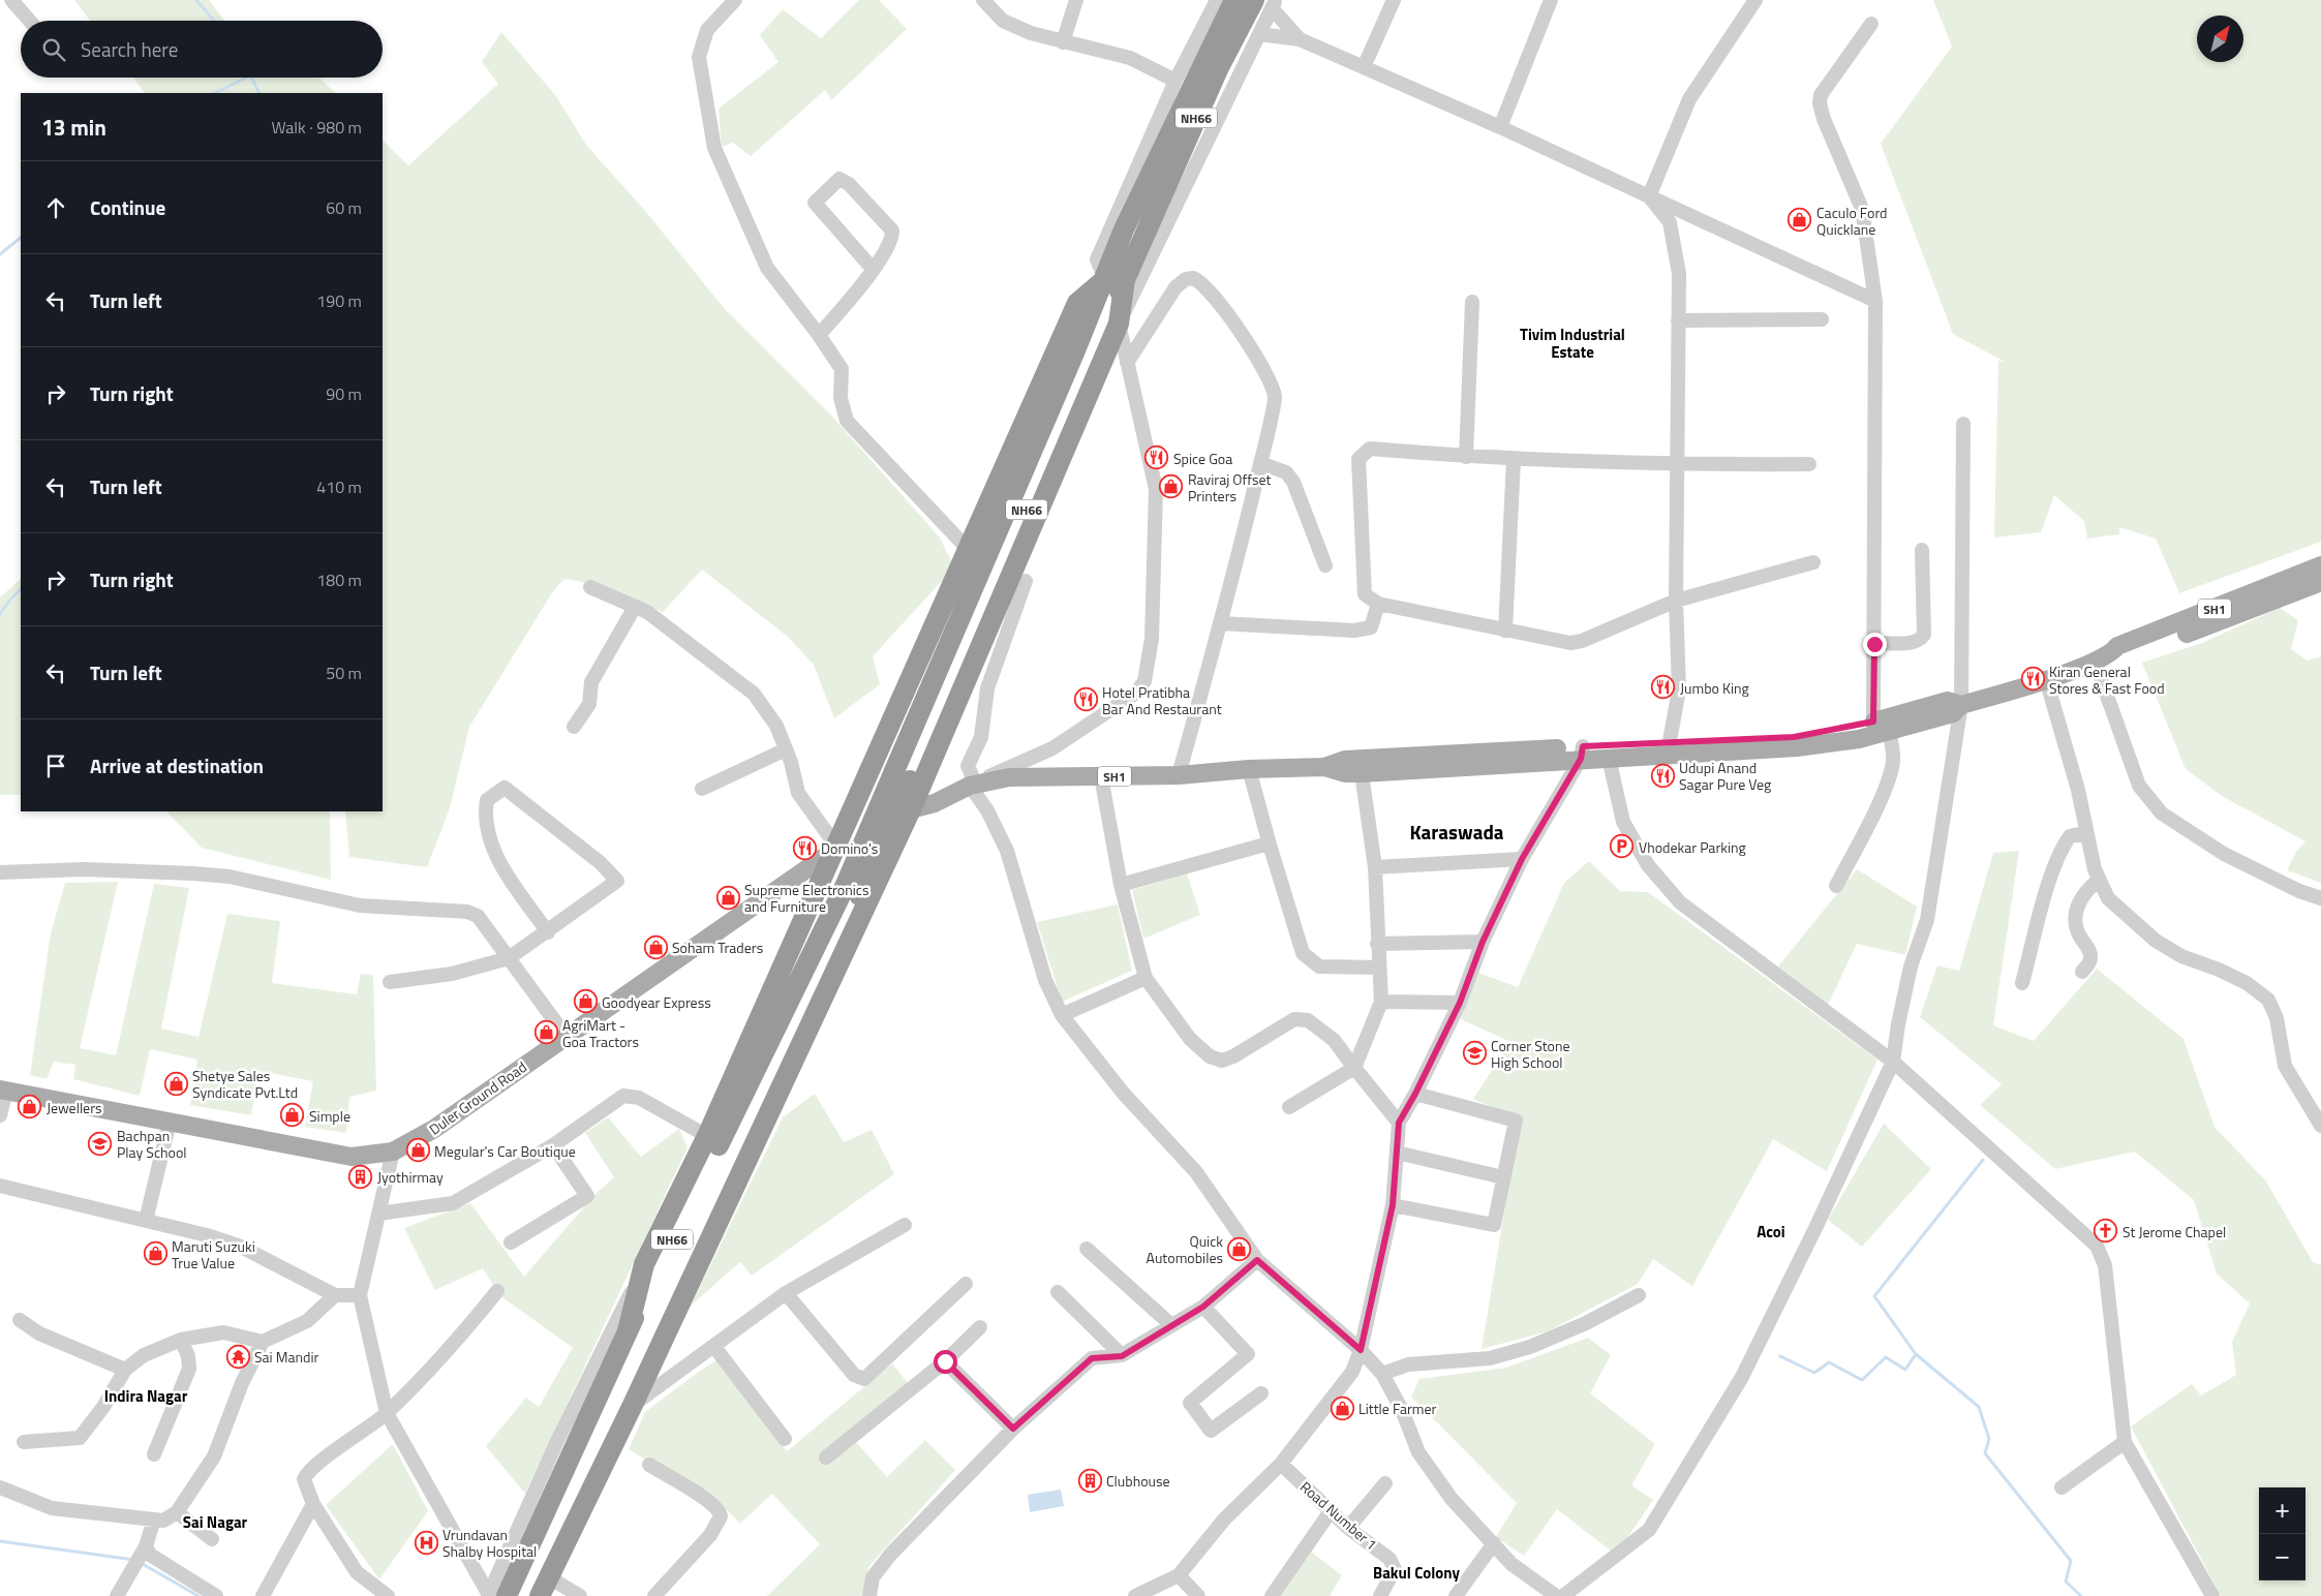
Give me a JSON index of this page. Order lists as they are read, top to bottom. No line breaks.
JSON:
{"streets":{"highway":["NH66"],"main road":["SH1","Duler Ground Road"],"street":["Road Number 1"]},"districts":["Tivim Industrial Estate","Karaswada","Acoi","Indira Nagar","Sai Nagar","Bakul Colony"],"places":{"shop":["Caculo Ford Quicklane","Raviraj Offset Printers","Supreme Electronics and Furniture","Soham Traders","Goodyear Express","AgriMart - Goa Tractors","Shetye Sales Syndicate Pvt.Ltd","Jewellers","Simple","Megular's Car Boutique","Quick Automobiles","Maruti Suzuki True Value","Little Farmer"],"restaurant":["Spice Goa","Kiran General Stores & Fast Food","Jumbo King","Hotel Pratibha Bar And Restaurant","Udupi Anand Sagar Pure Veg","Domino's"],"parking":["Vhodekar Parking"],"school or university":["Corner Stone High School","Bachpan Play School"],"building":["Jyothirmay","Clubhouse"],"church":["St Jerome Chapel"],"temple":["Sai Mandir"],"hospital":["Vrundavan Shalby Hospital"]},"north":"top right","page":{"search":"Search here","heading":["13 min","Walk · 980 m"],"list":[["Continue","60 m"],["Turn left","190 m"],["Turn right","90 m"],["Turn left","410 m"],["Turn right","180 m"],["Turn left","50 m"],"Arrive at destination"],"map_buttons":["+","−"]}}
